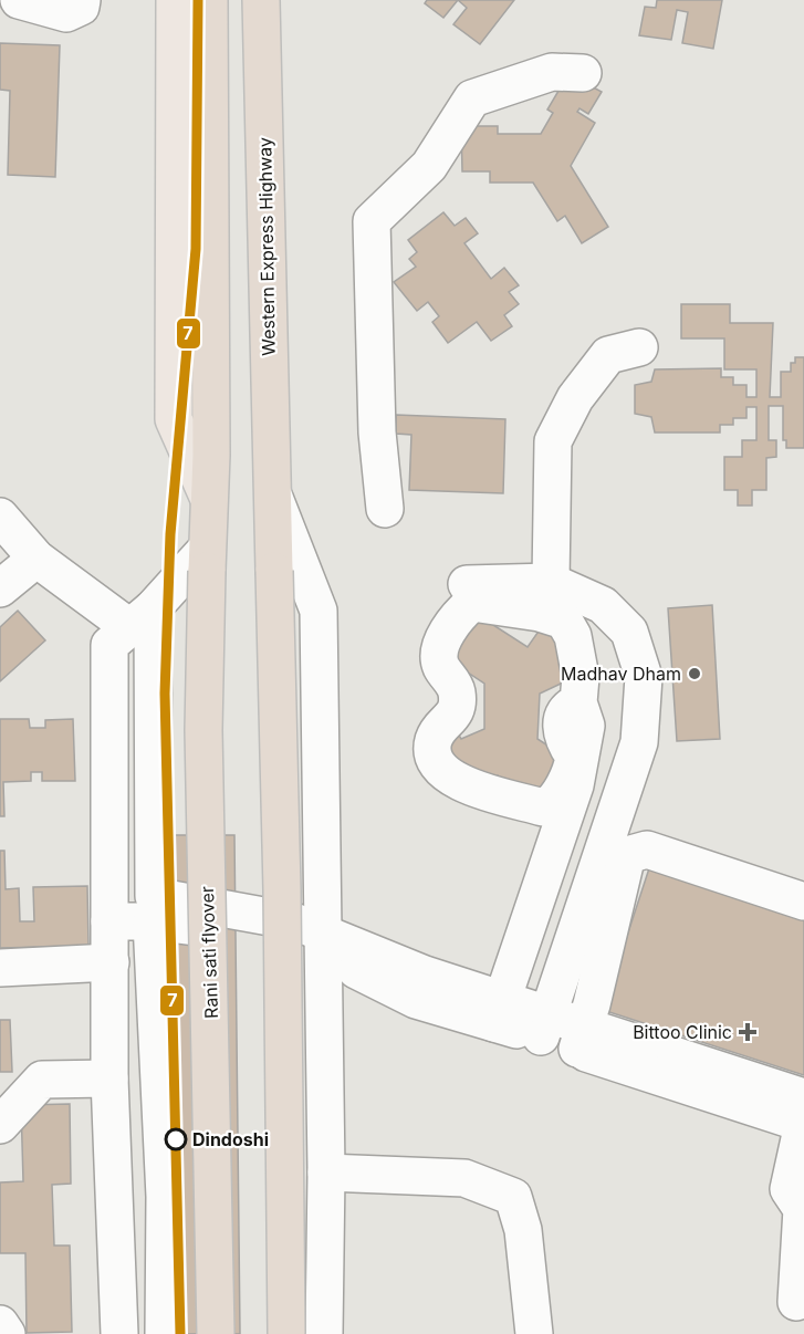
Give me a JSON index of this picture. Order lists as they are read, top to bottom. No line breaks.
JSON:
{"streets":{"highway":["Western Express Highway","Rani sati flyover"]},"places":{"other":["Madhav Dham","Dindoshi"],"health":["Bittoo Clinic"]},"lines":["transit line 7"]}
